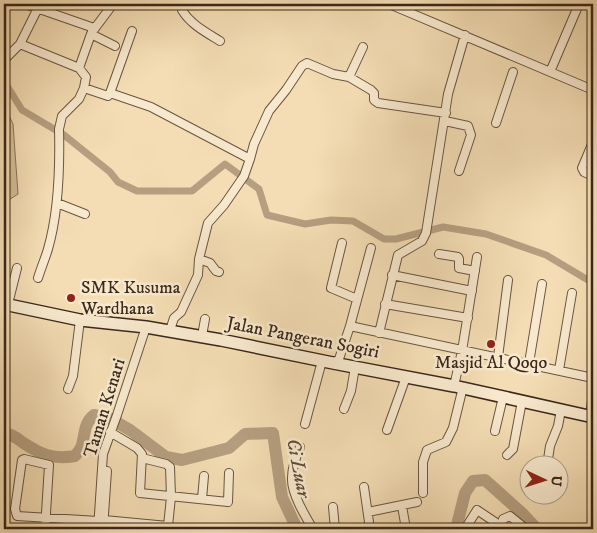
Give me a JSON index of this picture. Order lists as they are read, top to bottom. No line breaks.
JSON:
{"streets":{"street":["Jalan Pangeran Sogiri","Taman Kenari"]},"crossings":[["Jalan Pangeran Sogiri","Taman Kenari"]],"water":["Ci Luar"],"places":["SMK Kusuma Wardhana","Masjid Al Qoqo"],"north":"right"}
